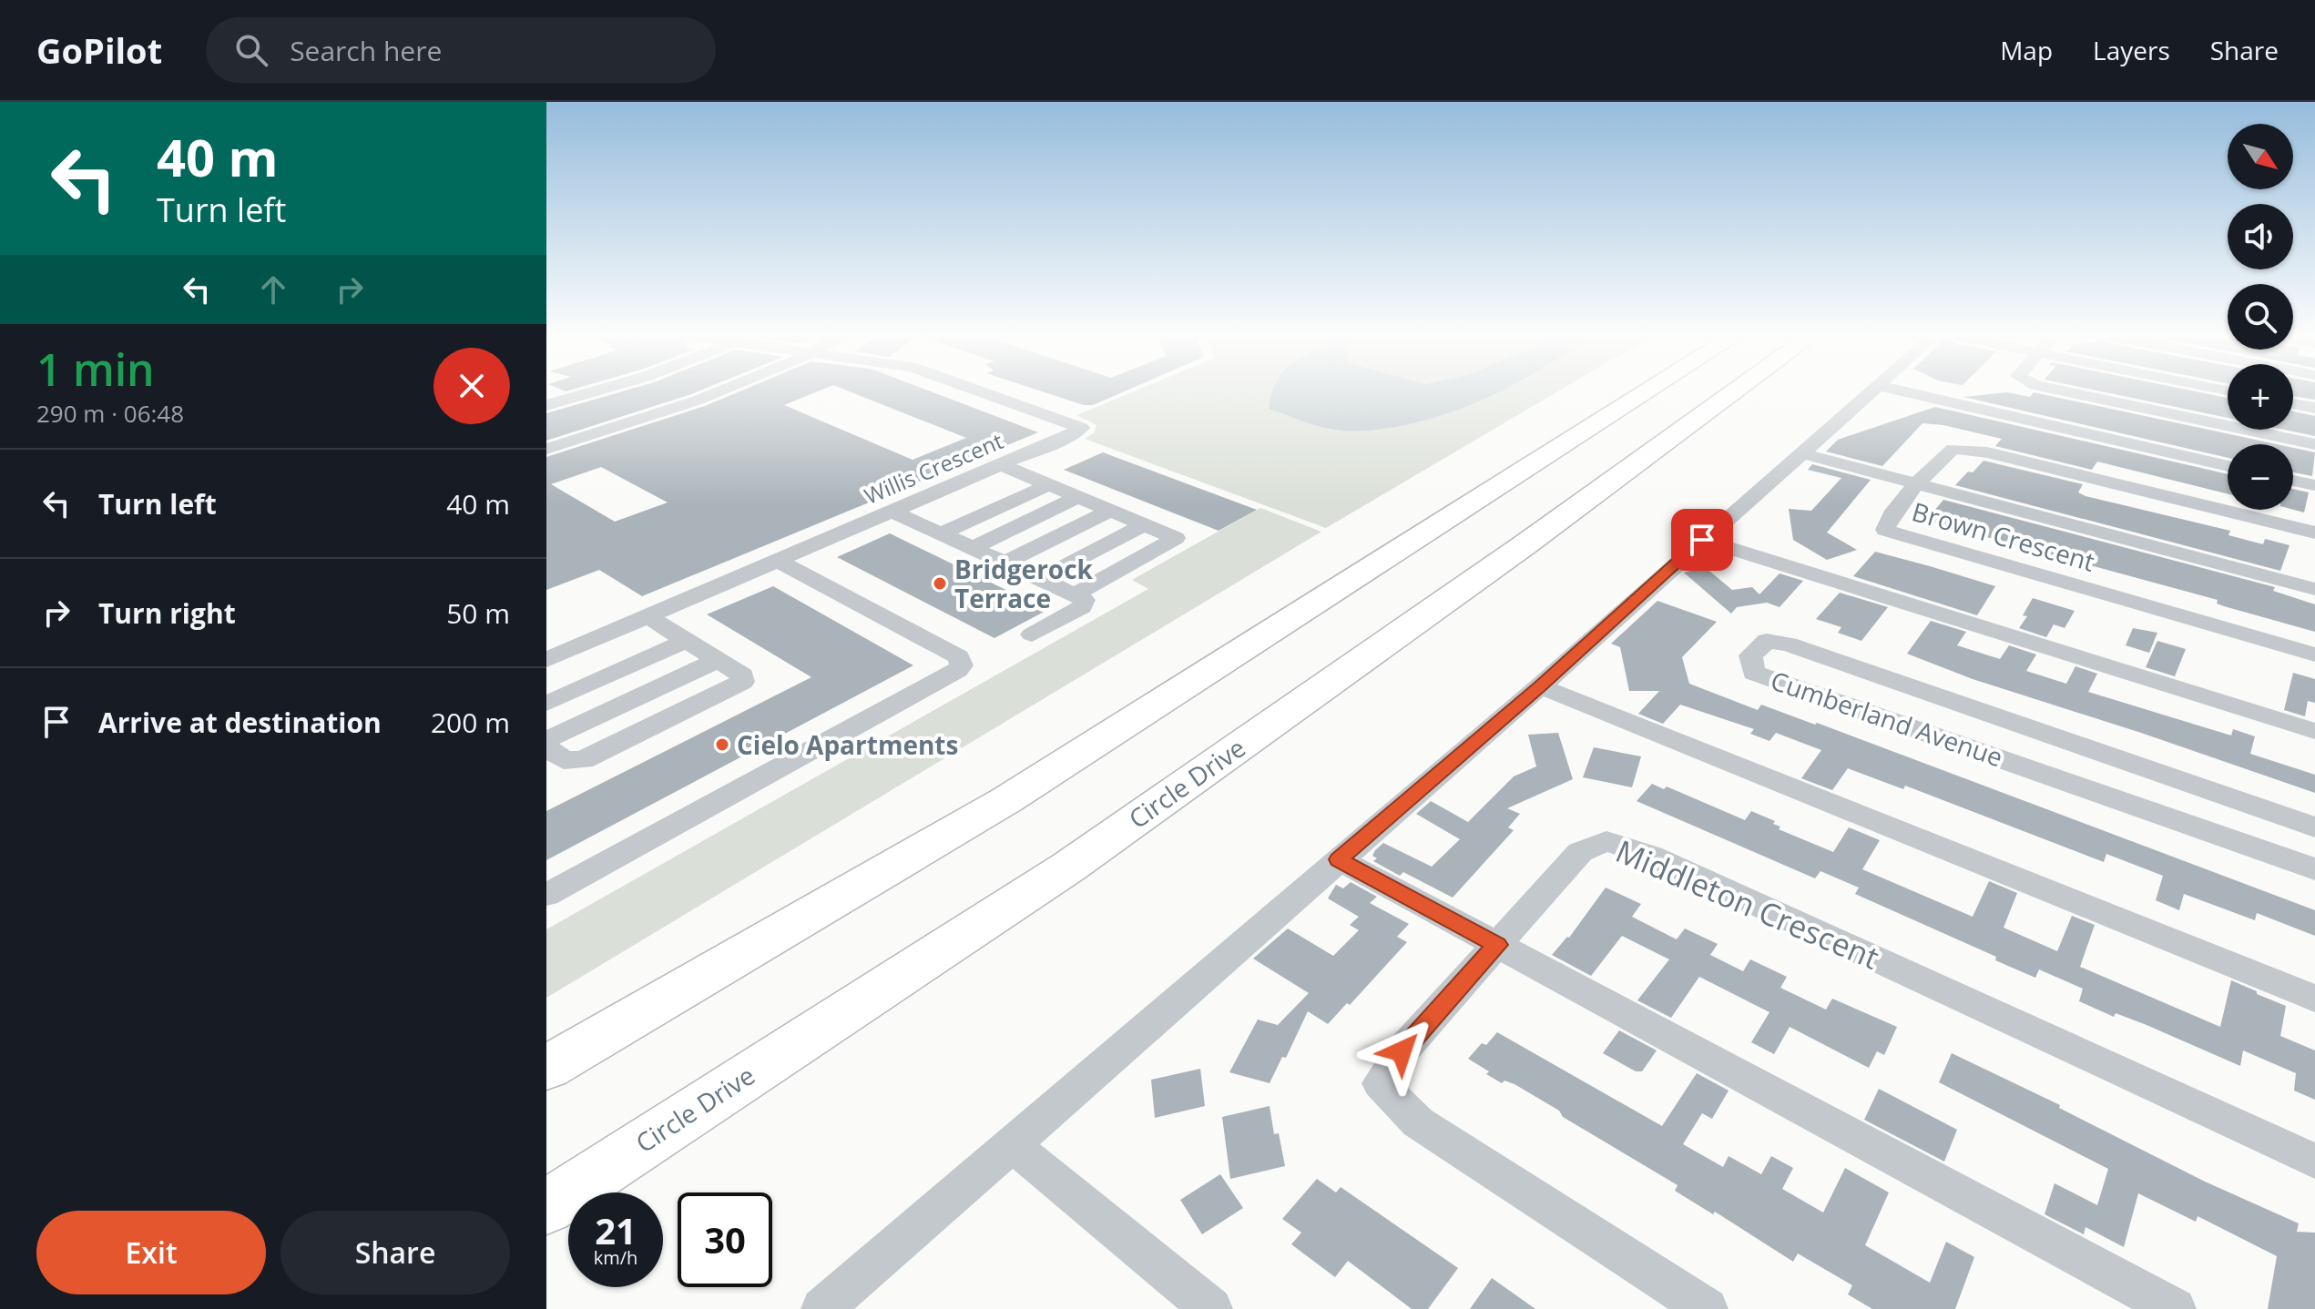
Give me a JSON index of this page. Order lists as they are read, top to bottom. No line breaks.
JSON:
{"streets":{"highway":["Circle Drive"],"street":["Willis Crescent","Brown Crescent","Cumberland Avenue","Middleton Crescent"]},"places":["Bridgerock Terrace","Cielo Apartments"],"north":"bottom right","page":{"header":"GoPilot","search":"Search here","nav":["Map","Layers","Share"],"turn":["40 m","Turn left"],"map_buttons":["+","−"],"heading":["1 min","290 m · 06:48"],"list":[{"name":"Turn left","value":"40 m"},{"name":"Turn right","value":"50 m"},{"name":"Arrive at destination","value":"200 m"}],"speed":"21 km/h","limit":"30","buttons":["Exit","Share"]}}
